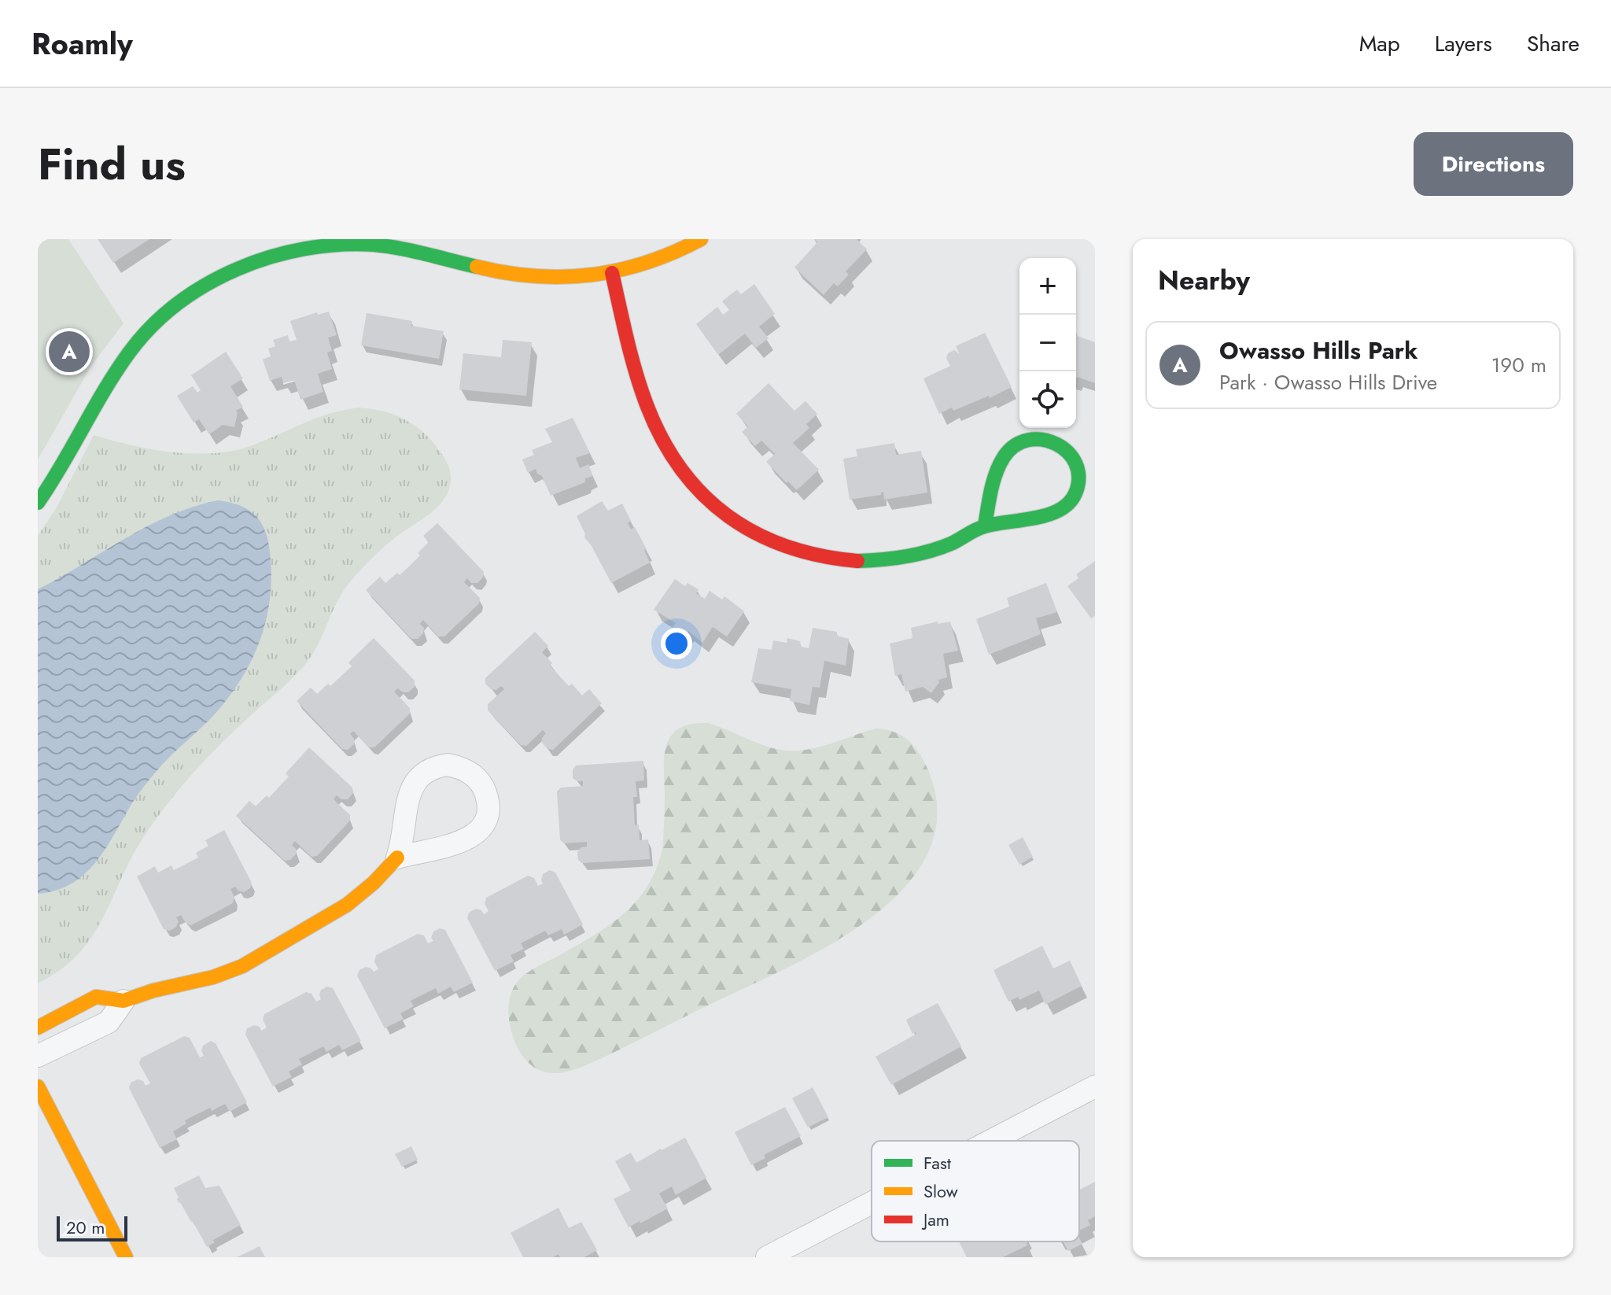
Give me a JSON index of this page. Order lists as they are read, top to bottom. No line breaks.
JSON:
{"legend":["Fast","Slow","Jam"],"scale_bar":"20 m","page":{"header":"Roamly","nav":["Map","Layers","Share"],"title":"Find us","buttons":"Directions","heading":"Nearby","map_buttons":["+","−"],"list":[{"mark":"A","name":"Owasso Hills Park","note":"Park · Owasso Hills Drive","value":"190 m"}],"pins":"A","scale":"20 m"}}
